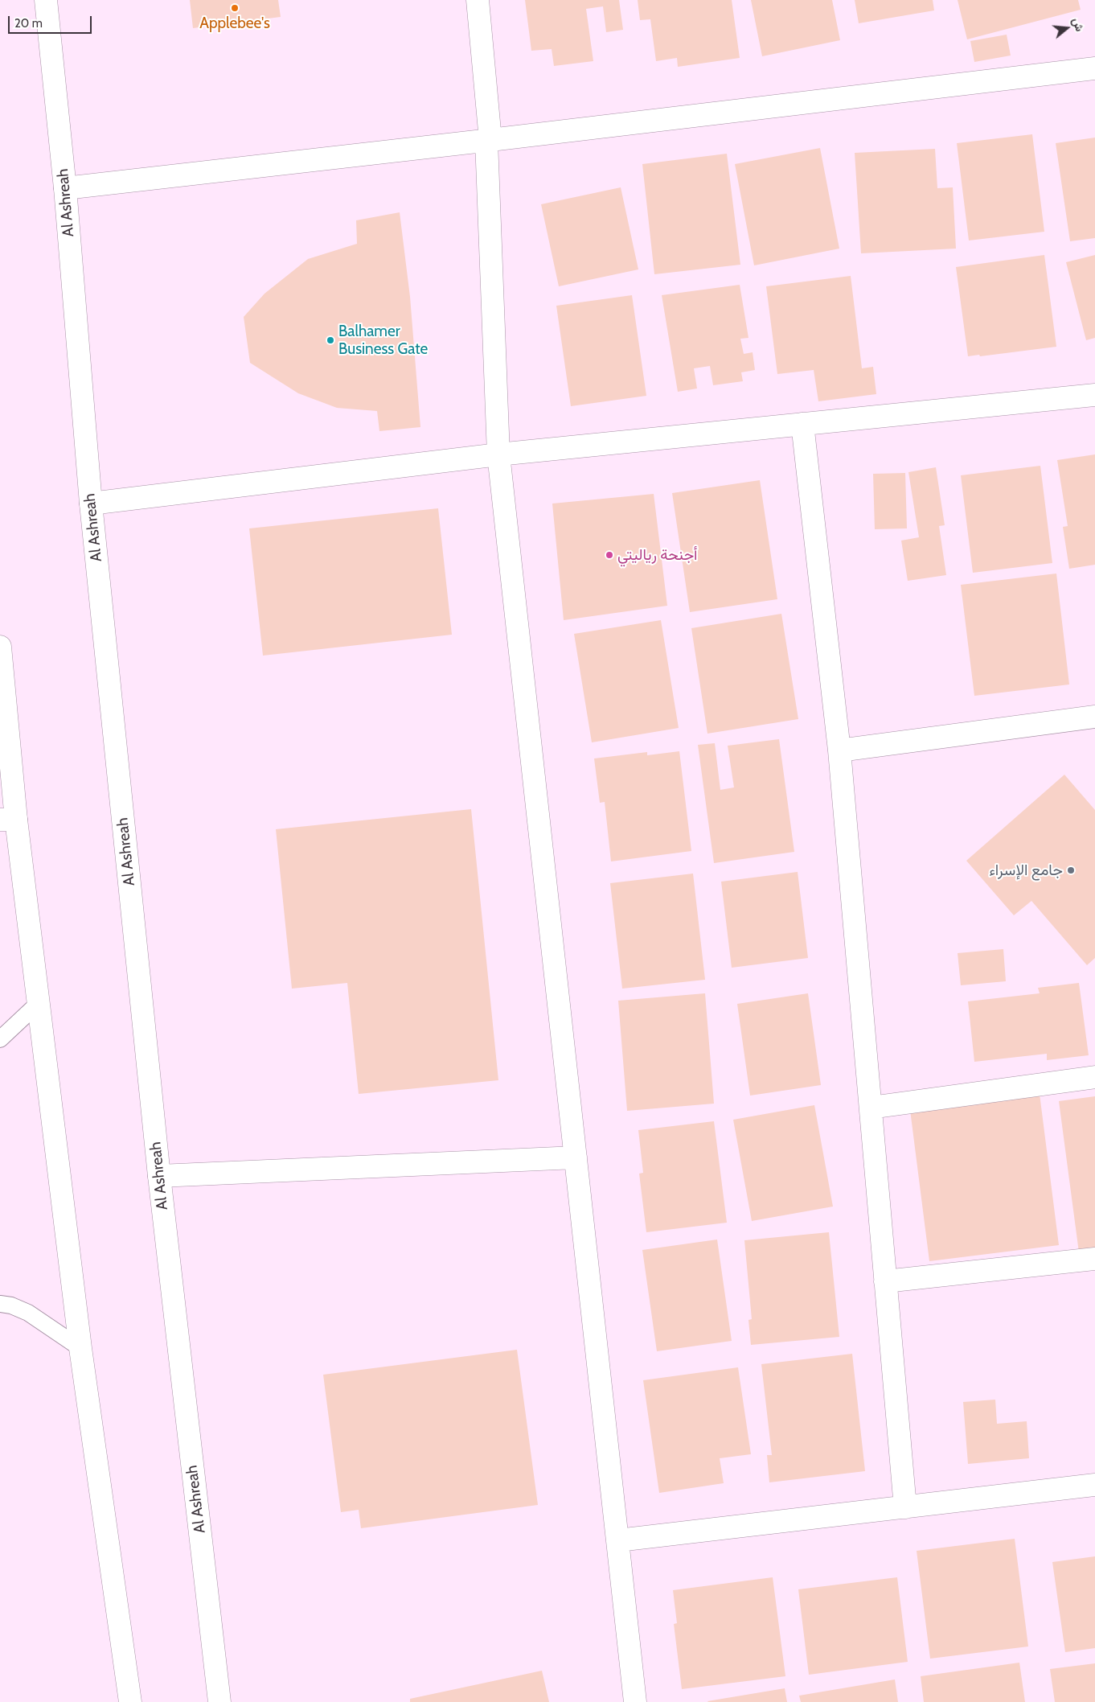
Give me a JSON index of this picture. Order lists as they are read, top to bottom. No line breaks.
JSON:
{"streets":{"street":["Al Ashreah"]},"places":["Applebee's","Balhamer Business Gate","أجنحة رياليتي","جامع الإسراء"],"scale_bar":"20 m","north":"right"}
